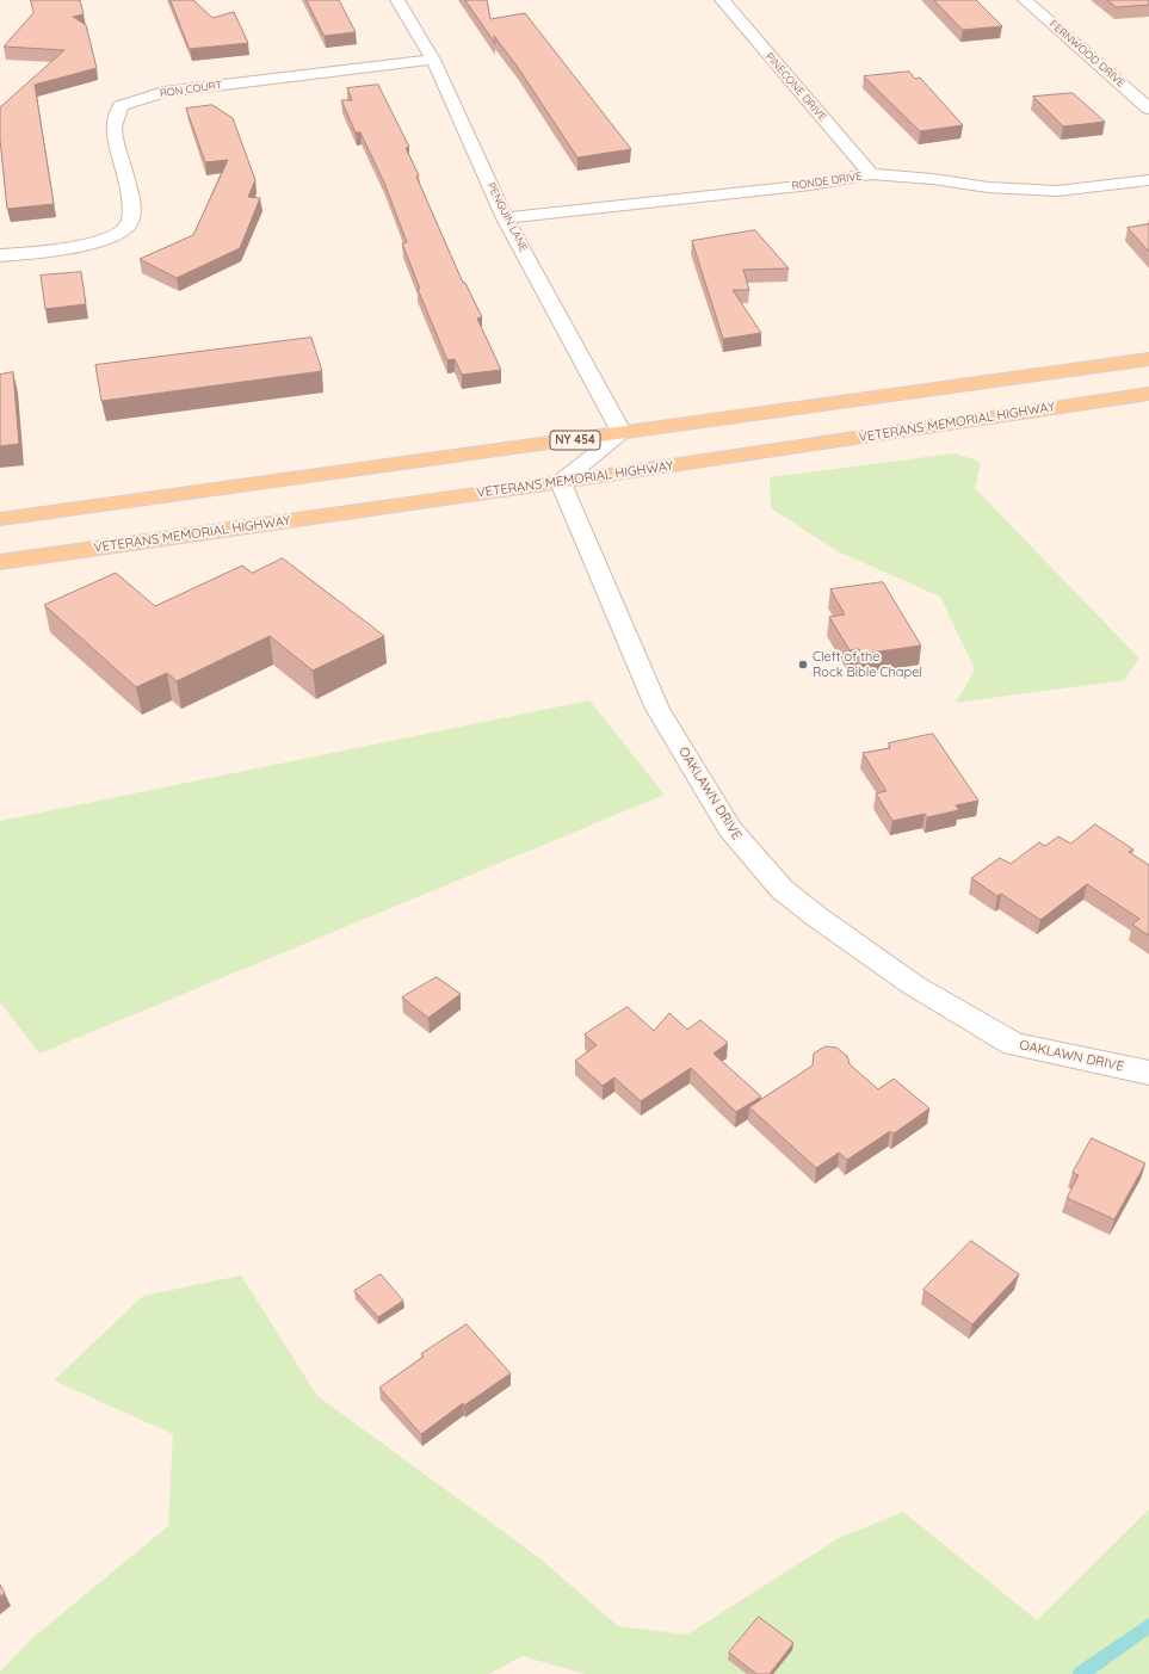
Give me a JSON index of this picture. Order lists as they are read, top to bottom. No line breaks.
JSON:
{"streets":{"main road":["VETERANS MEMORIAL HIGHWAY","NY 454"],"street":["FERNWOOD DRIVE","PINECONE DRIVE","RON COURT","RONDE DRIVE","PENGUIN LANE","OAKLAWN DRIVE"]},"crossings":[["PINECONE DRIVE","RONDE DRIVE"],["RON COURT","PENGUIN LANE"],["RONDE DRIVE","PENGUIN LANE"],["PENGUIN LANE","NY 454"],["VETERANS MEMORIAL HIGHWAY","OAKLAWN DRIVE"]],"places":["Cleft of the Rock Bible Chapel"]}
